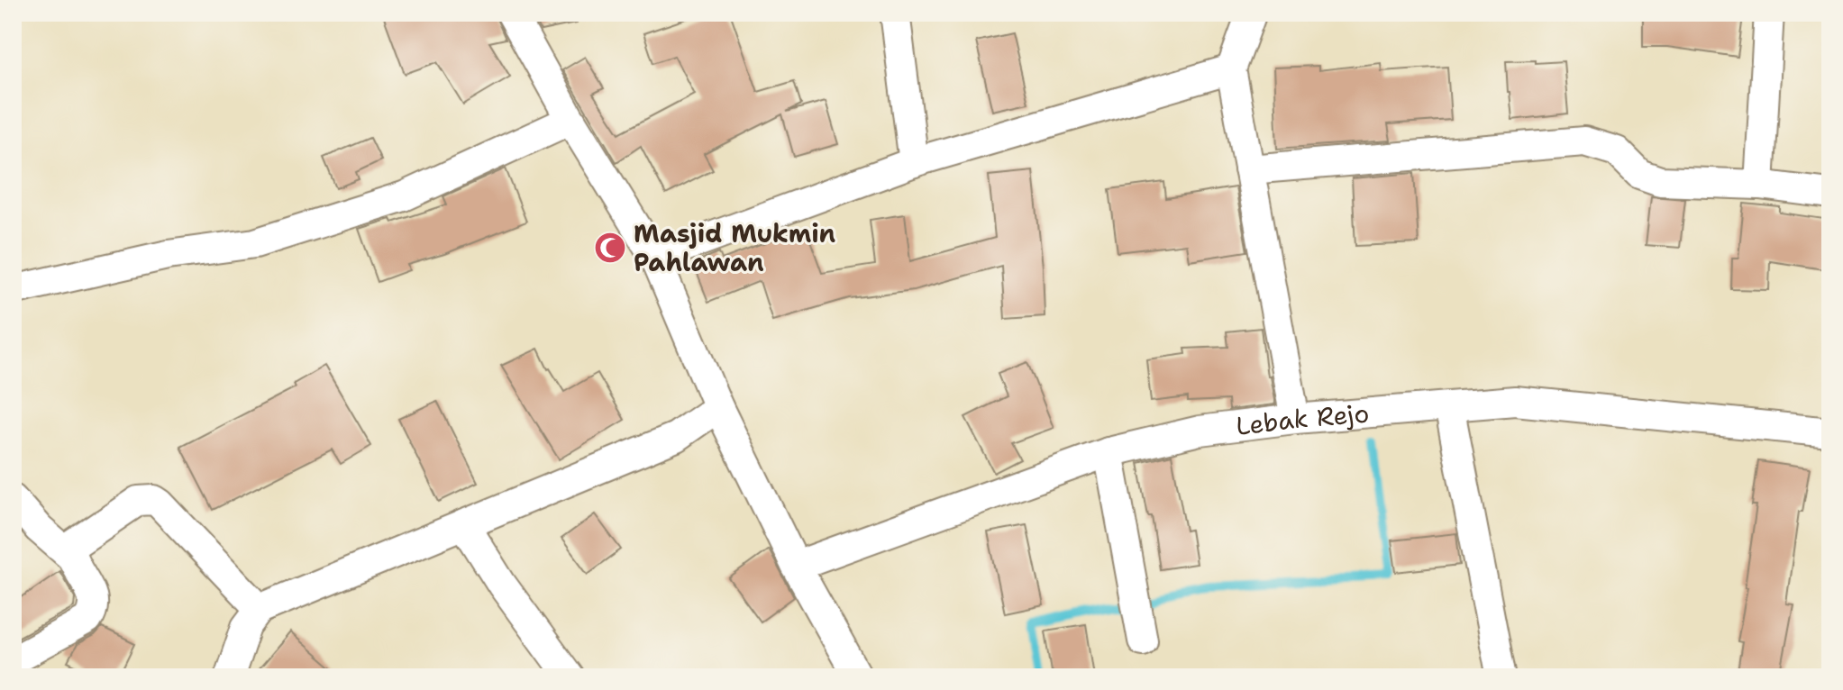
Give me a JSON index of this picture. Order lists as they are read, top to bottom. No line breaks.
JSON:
{"streets":{"street":["Lebak Rejo"]},"places":{"mosque":["Masjid Mukmin Pahlawan"]}}
